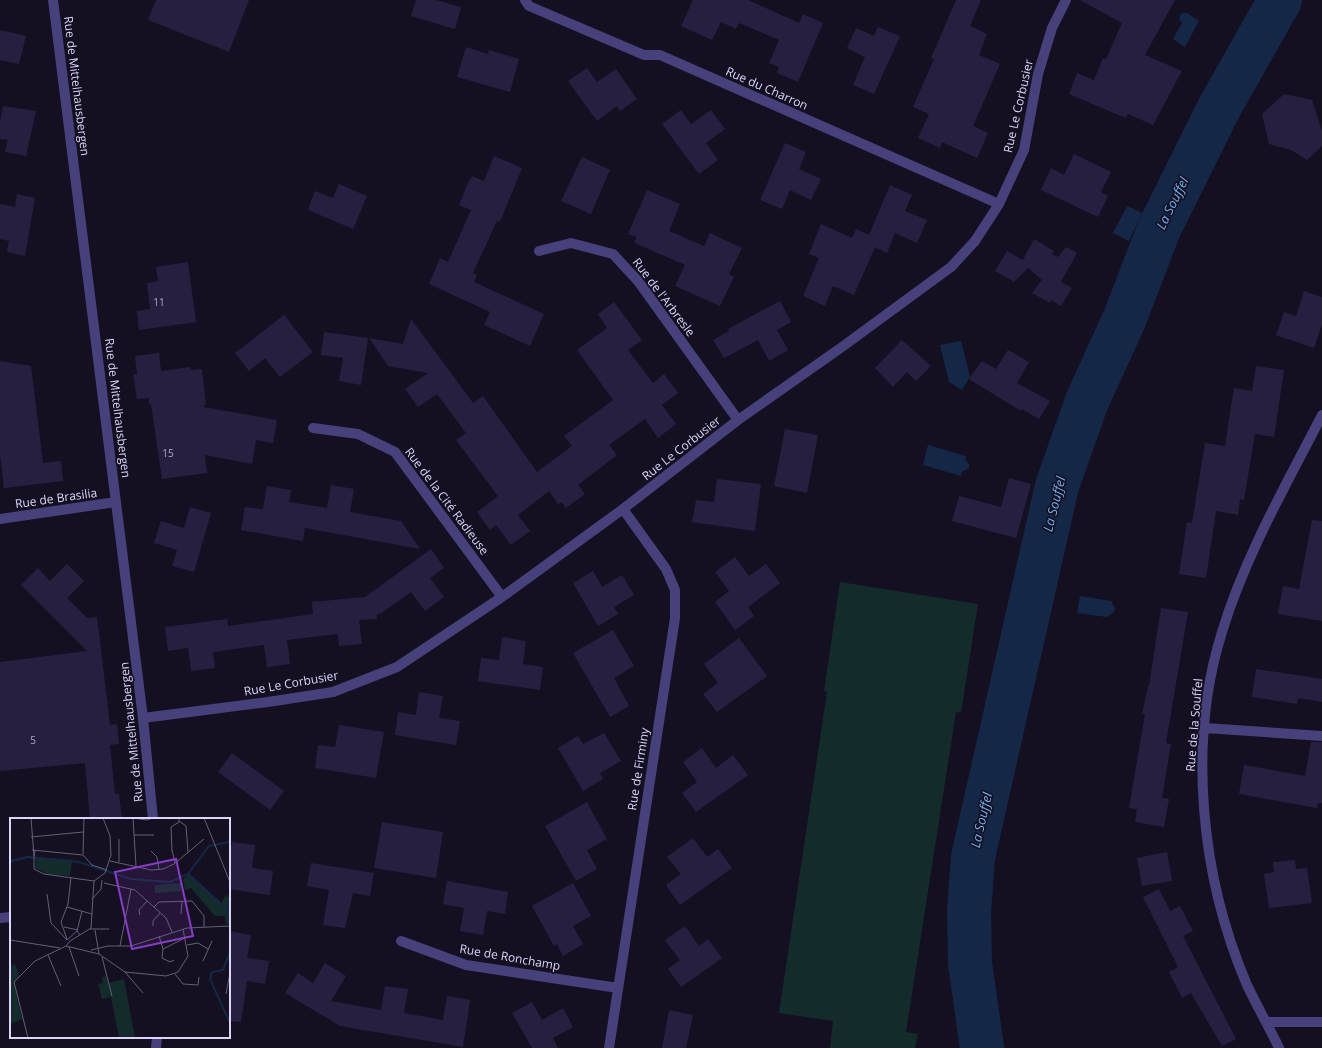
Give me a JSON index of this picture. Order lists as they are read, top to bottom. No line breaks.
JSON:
{"streets":{"street":["Rue de Mittelhausbergen","Rue du Charron","Rue Le Corbusier","Rue de l'Arbresle","Rue de Brasilia","Rue de la Cité Radieuse","Rue de la Souffel","Rue de Firminy","Rue de Ronchamp"]},"crossings":[["Rue de Mittelhausbergen","Rue Le Corbusier"],["Rue de Mittelhausbergen","Rue de Brasilia"],["Rue du Charron","Rue Le Corbusier"],["Rue Le Corbusier","Rue de l'Arbresle"],["Rue Le Corbusier","Rue de la Cité Radieuse"],["Rue Le Corbusier","Rue de Firminy"],["Rue de Firminy","Rue de Ronchamp"]],"water":["La Souffel"],"house_numbers":["11","15","5"]}
